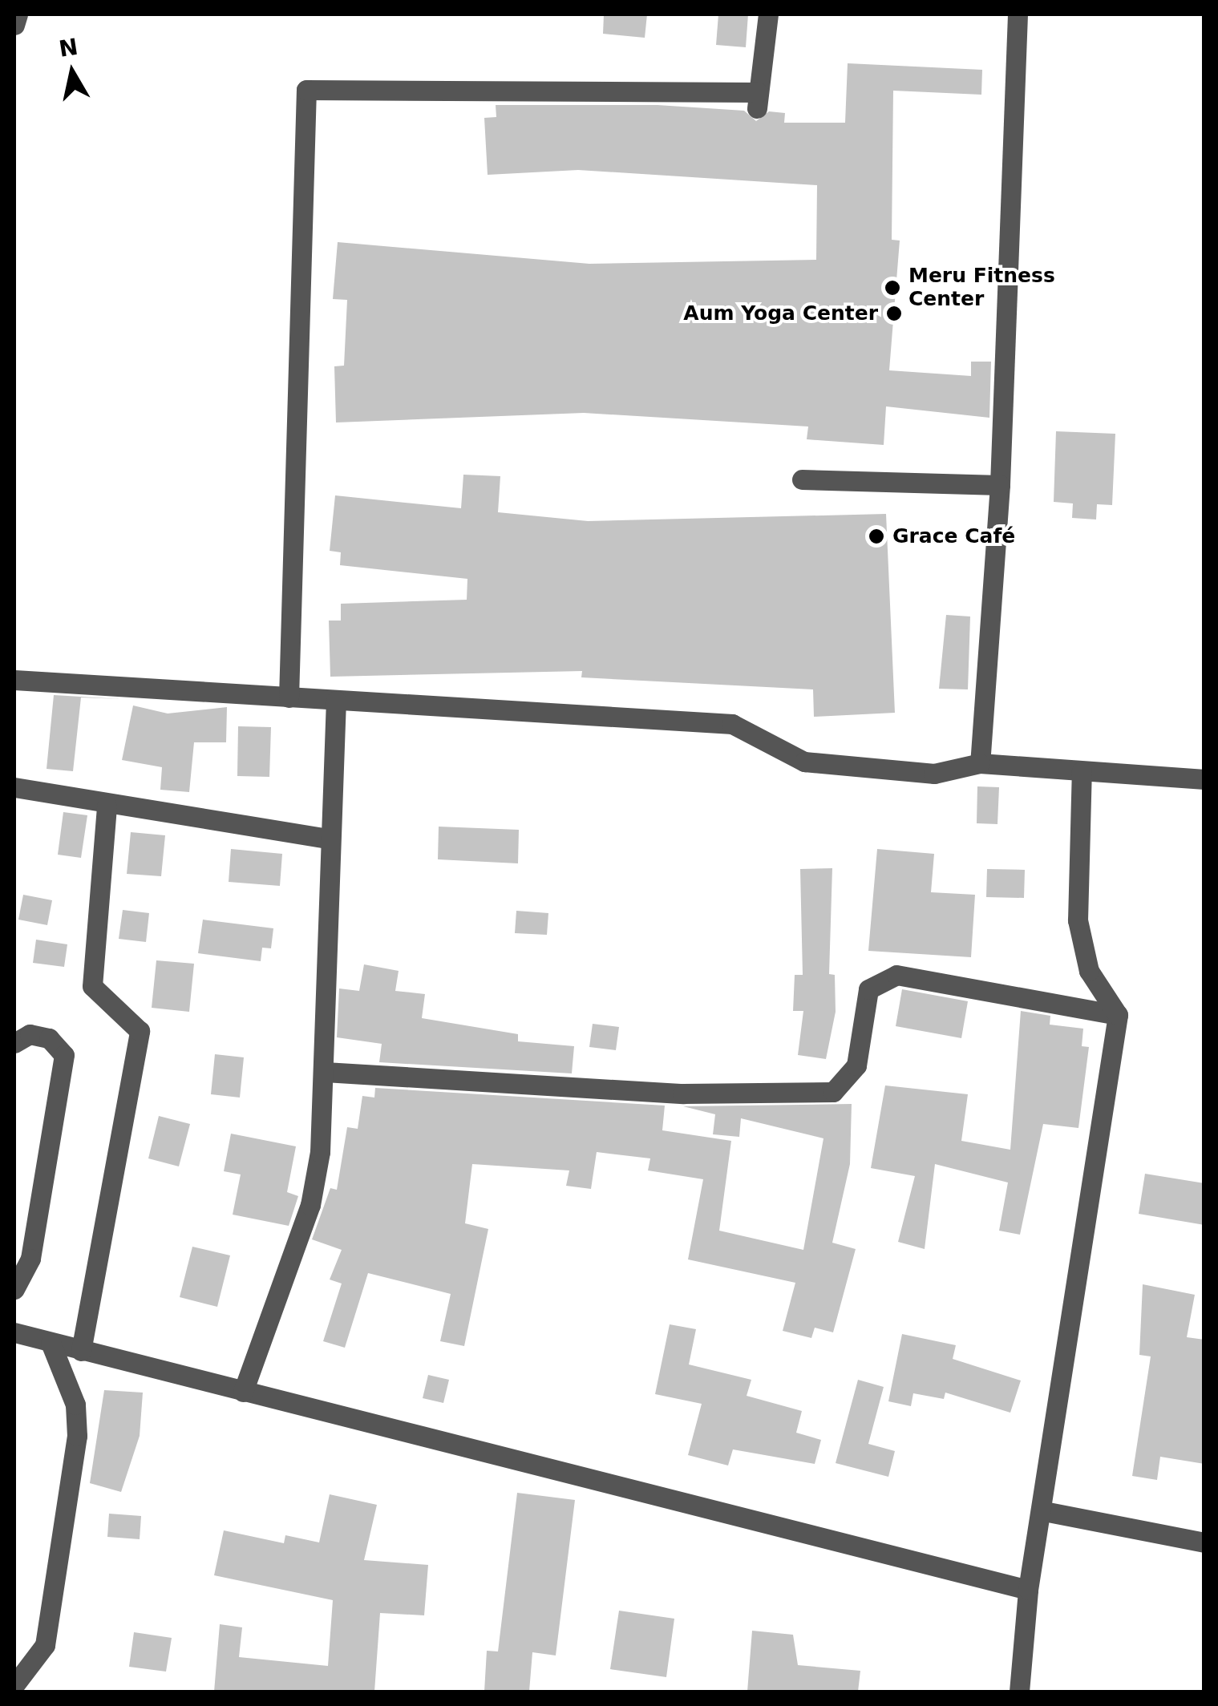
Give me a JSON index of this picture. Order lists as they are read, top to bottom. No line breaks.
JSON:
{"places":["Meru Fitness Center","Aum Yoga Center","Grace Café"],"north":"top"}
